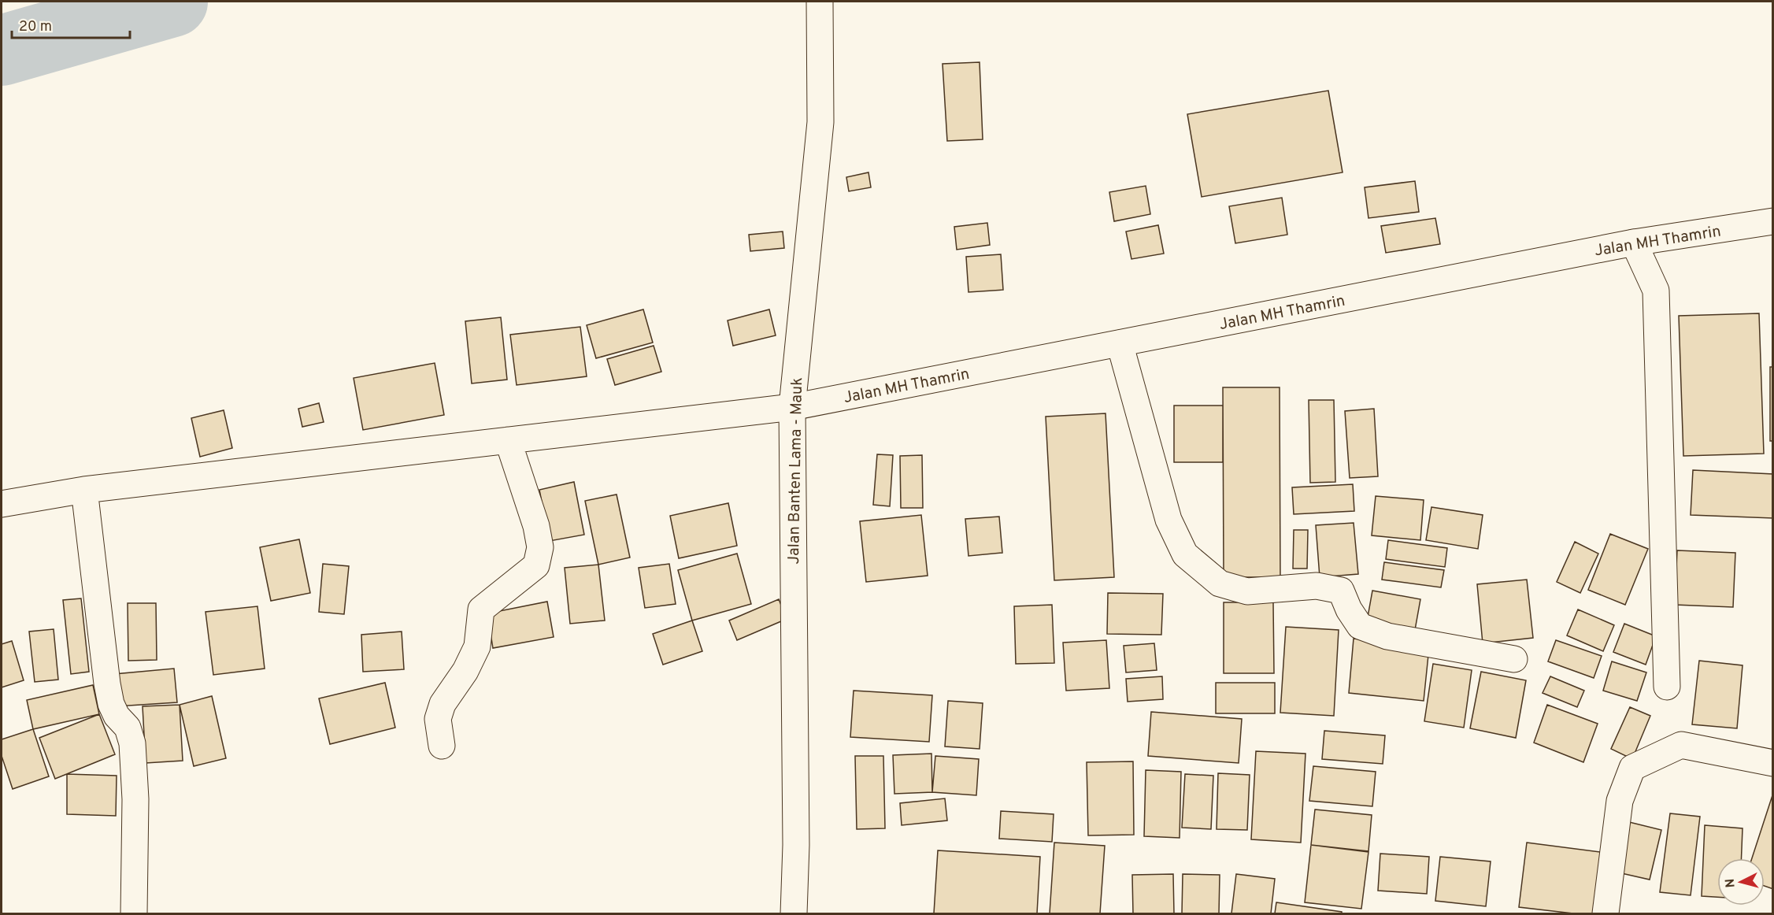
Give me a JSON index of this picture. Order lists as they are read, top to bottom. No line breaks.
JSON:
{"streets":{"street":["Jalan MH Thamrin","Jalan Banten Lama - Mauk"]},"crossings":[["Jalan MH Thamrin","Jalan Banten Lama - Mauk"]],"scale_bar":"20 m","north":"left"}
